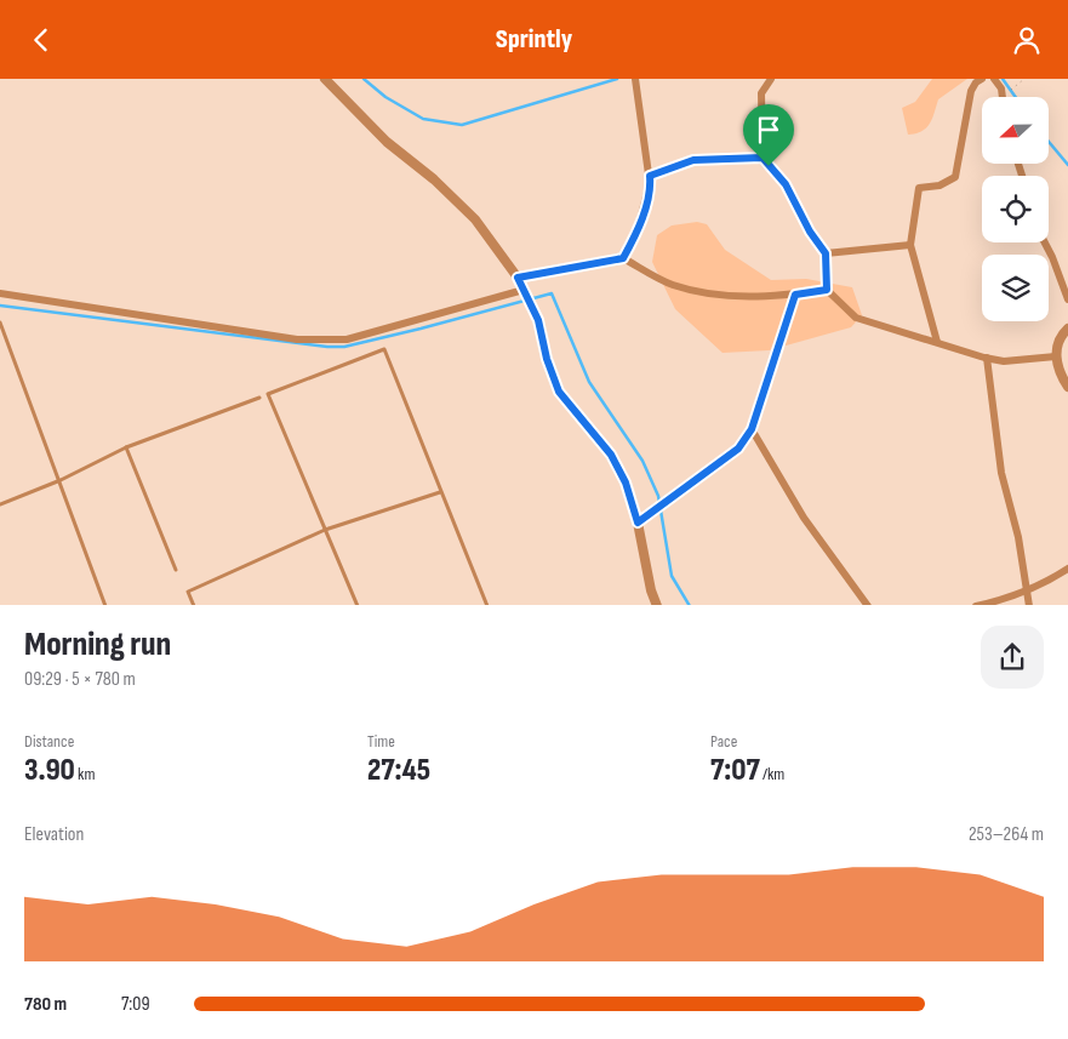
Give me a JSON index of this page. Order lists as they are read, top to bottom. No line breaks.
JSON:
{"north":"left","page":{"header":"Sprintly","heading":["Morning run","09:29 · 5 × 780 m"],"stats":[["Distance","3.90 km"],["Time","27:45"],["Pace","7:07 /km"]],"chart":["Elevation","253–264 m"],"list":[{"name":"780 m","note":"7:09"}]}}
